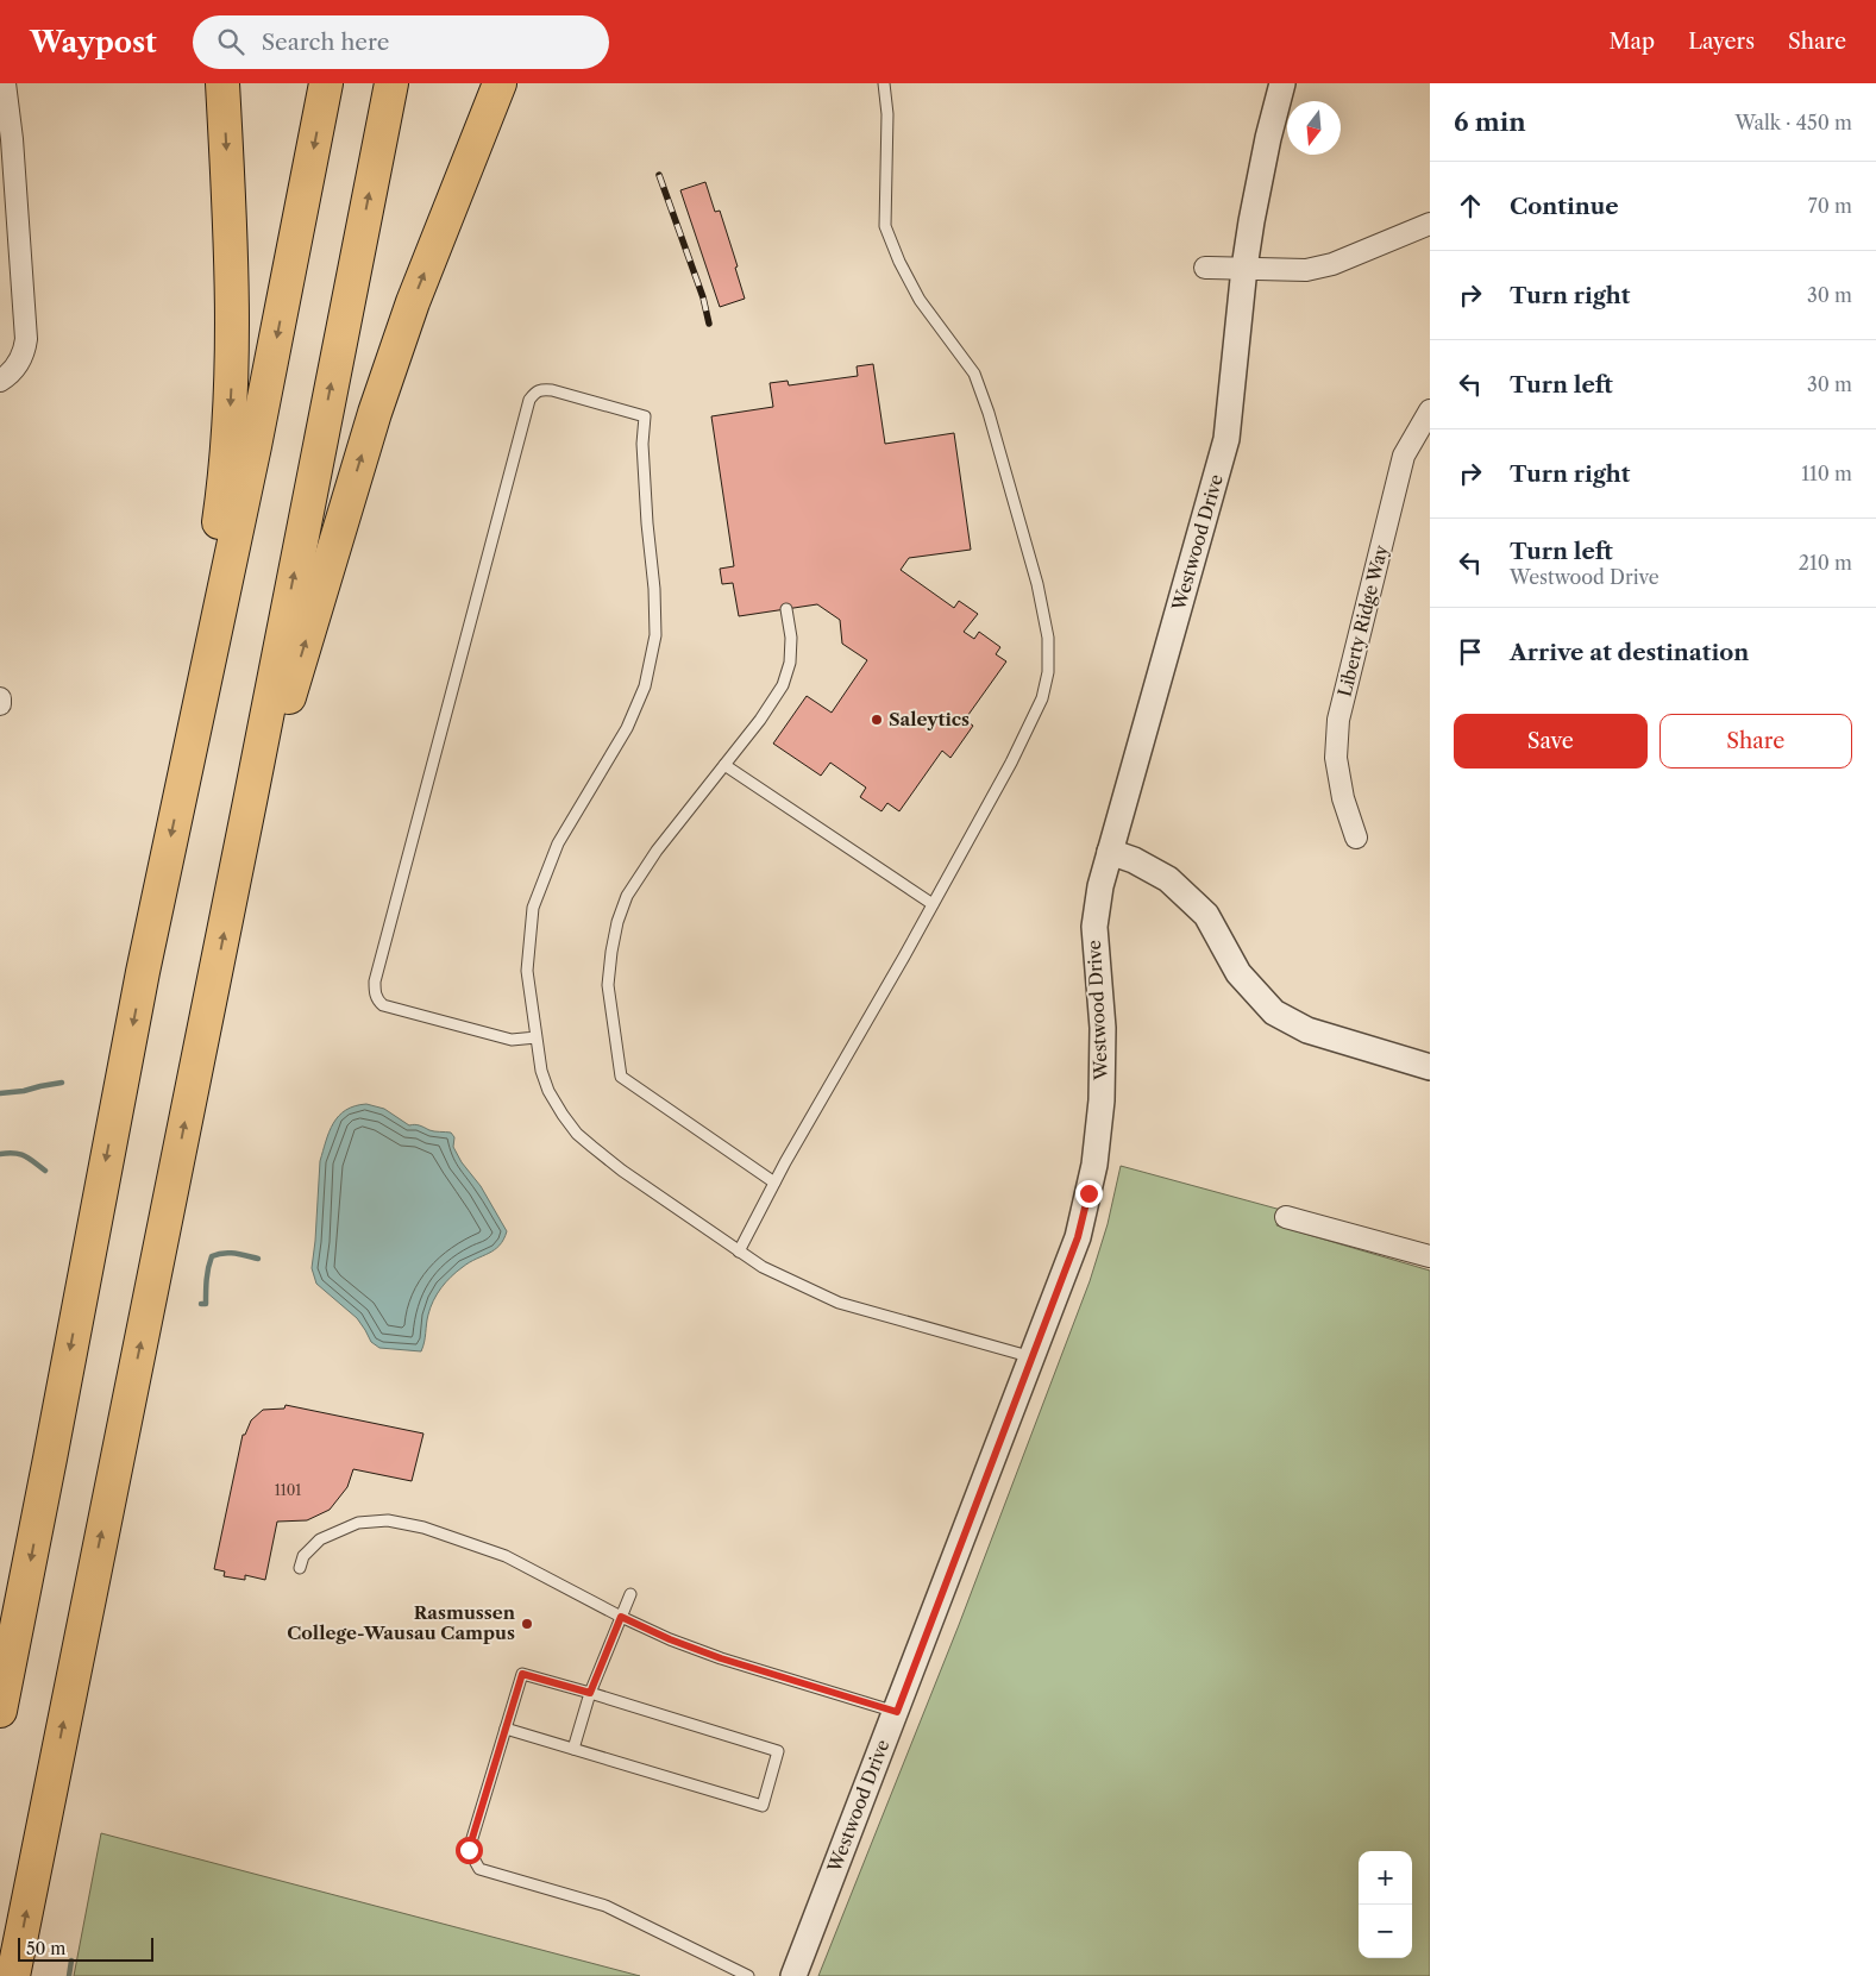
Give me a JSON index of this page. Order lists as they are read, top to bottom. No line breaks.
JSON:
{"streets":{"street":["Westwood Drive","Liberty Ridge Way"]},"places":["Saleytics","Rasmussen College-Wausau Campus"],"house_numbers":["1101"],"scale_bar":"50 m","north":"bottom","page":{"header":"Waypost","search":"Search here","nav":["Map","Layers","Share"],"heading":["6 min","Walk · 450 m"],"list":[["Continue","70 m"],["Turn right","30 m"],["Turn left","30 m"],["Turn right","110 m"],["Turn left","Westwood Drive","210 m"],"Arrive at destination"],"buttons":["Save","Share"],"map_buttons":["+","−"],"scale":"50 m"}}
